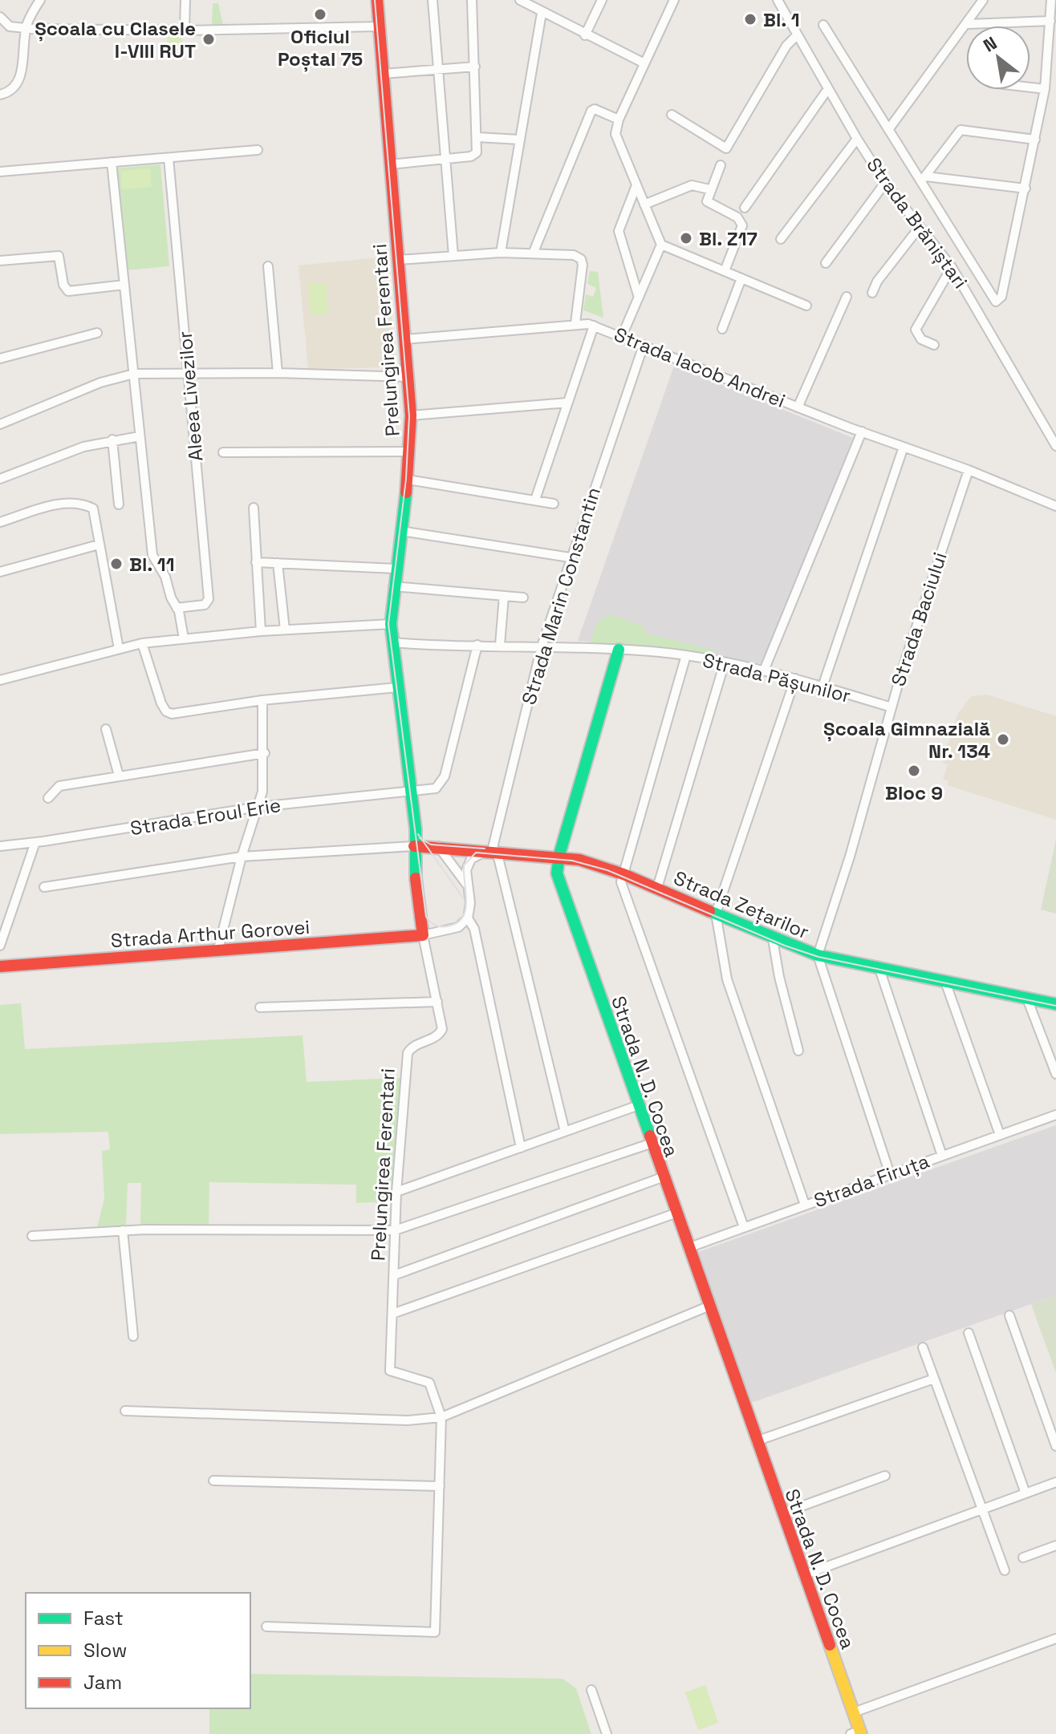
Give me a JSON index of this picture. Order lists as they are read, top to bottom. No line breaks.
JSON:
{"streets":{"street":["Strada Brăniștari","Prelungirea Ferentari","Strada Iacob Andrei","Aleea Livezilor","Strada Marin Constantin","Strada Baciului","Strada Pășunilor","Strada Eroul Erie","Strada Zețarilor","Strada Arthur Gorovei","Strada N. D. Cocea","Strada Firuța"]},"crossings":[["Prelungirea Ferentari","Strada Iacob Andrei"],["Prelungirea Ferentari","Strada Pășunilor"],["Prelungirea Ferentari","Strada Eroul Erie"],["Prelungirea Ferentari","Strada Zețarilor"],["Prelungirea Ferentari","Strada Arthur Gorovei"],["Strada Iacob Andrei","Strada Marin Constantin"],["Strada Iacob Andrei","Strada Baciului"],["Strada Marin Constantin","Strada Pășunilor"],["Strada Marin Constantin","Strada Zețarilor"],["Strada Baciului","Strada Pășunilor"],["Strada Baciului","Strada Zețarilor"],["Strada Pășunilor","Strada Eroul Erie"],["Strada Zețarilor","Strada N. D. Cocea"],["Strada N. D. Cocea","Strada Firuța"]],"places":["Oficiul Poștal 75","Bl. 1","Școala cu Clasele I-VIII RUT","Bl. Z17","Bl. 11","Școala Gimnazială Nr. 134","Bloc 9"],"legend":["Fast","Slow","Jam"],"north":"top left"}
